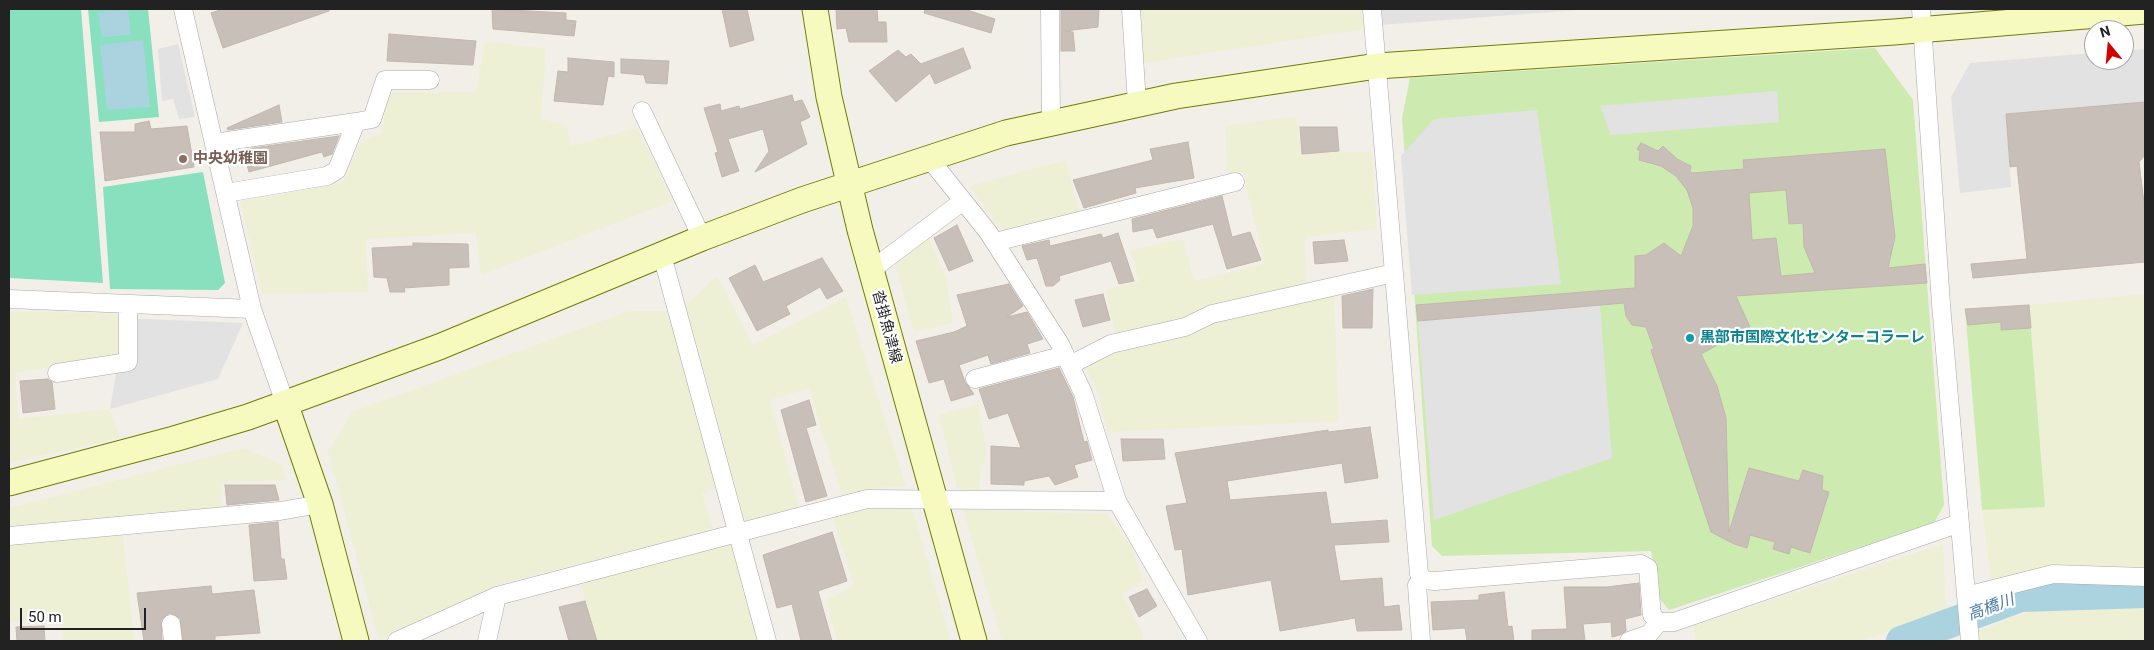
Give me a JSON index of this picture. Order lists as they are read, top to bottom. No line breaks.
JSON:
{"streets":{"street":["沓掛魚津線"]},"water":["高橋川"],"places":["中央幼稚園","黒部市国際文化センターコラーレ"],"scale_bar":"50 m","north":"top"}
